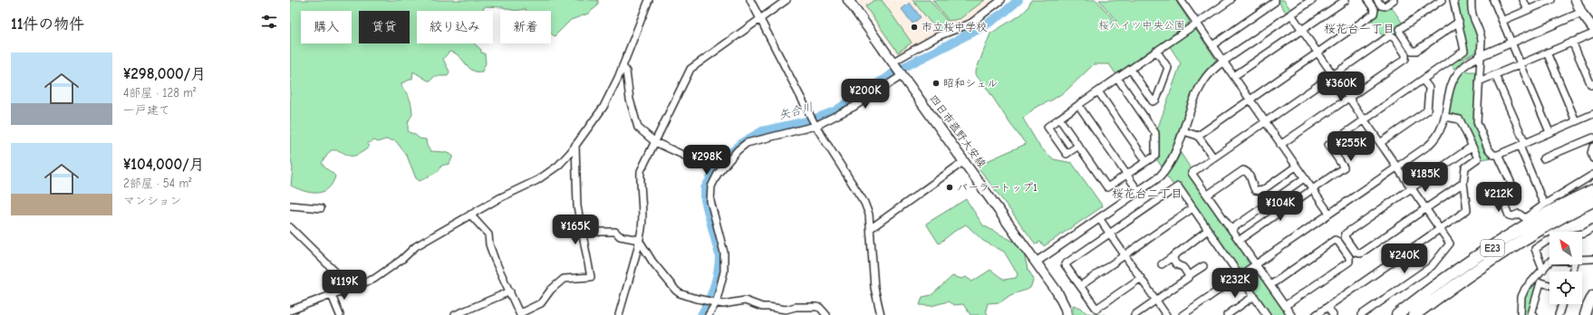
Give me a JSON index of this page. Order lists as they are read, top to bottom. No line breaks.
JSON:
{"streets":{"highway":["E23"],"main road":["四日市菰野大安線"]},"districts":["桜花台一丁目","桜花台二丁目"],"water":["矢合川"],"parks":["桜ハイツ中央公園"],"places":["市立桜中学校","昭和シェル","パーラートップ1"],"north":"top left","page":{"heading":"11件の物件","chip":["購入","賃貸","絞り込み","新着"],"list":[{"name":"¥298,000/月","note":"4部屋 · 128 m² · 一戸建て"},{"name":"¥104,000/月","note":"2部屋 · 54 m² · マンション"}],"price":["¥360K","¥200K","¥255K","¥298K","¥185K","¥212K","¥104K","¥165K","¥240K","¥232K","¥119K"]}}
